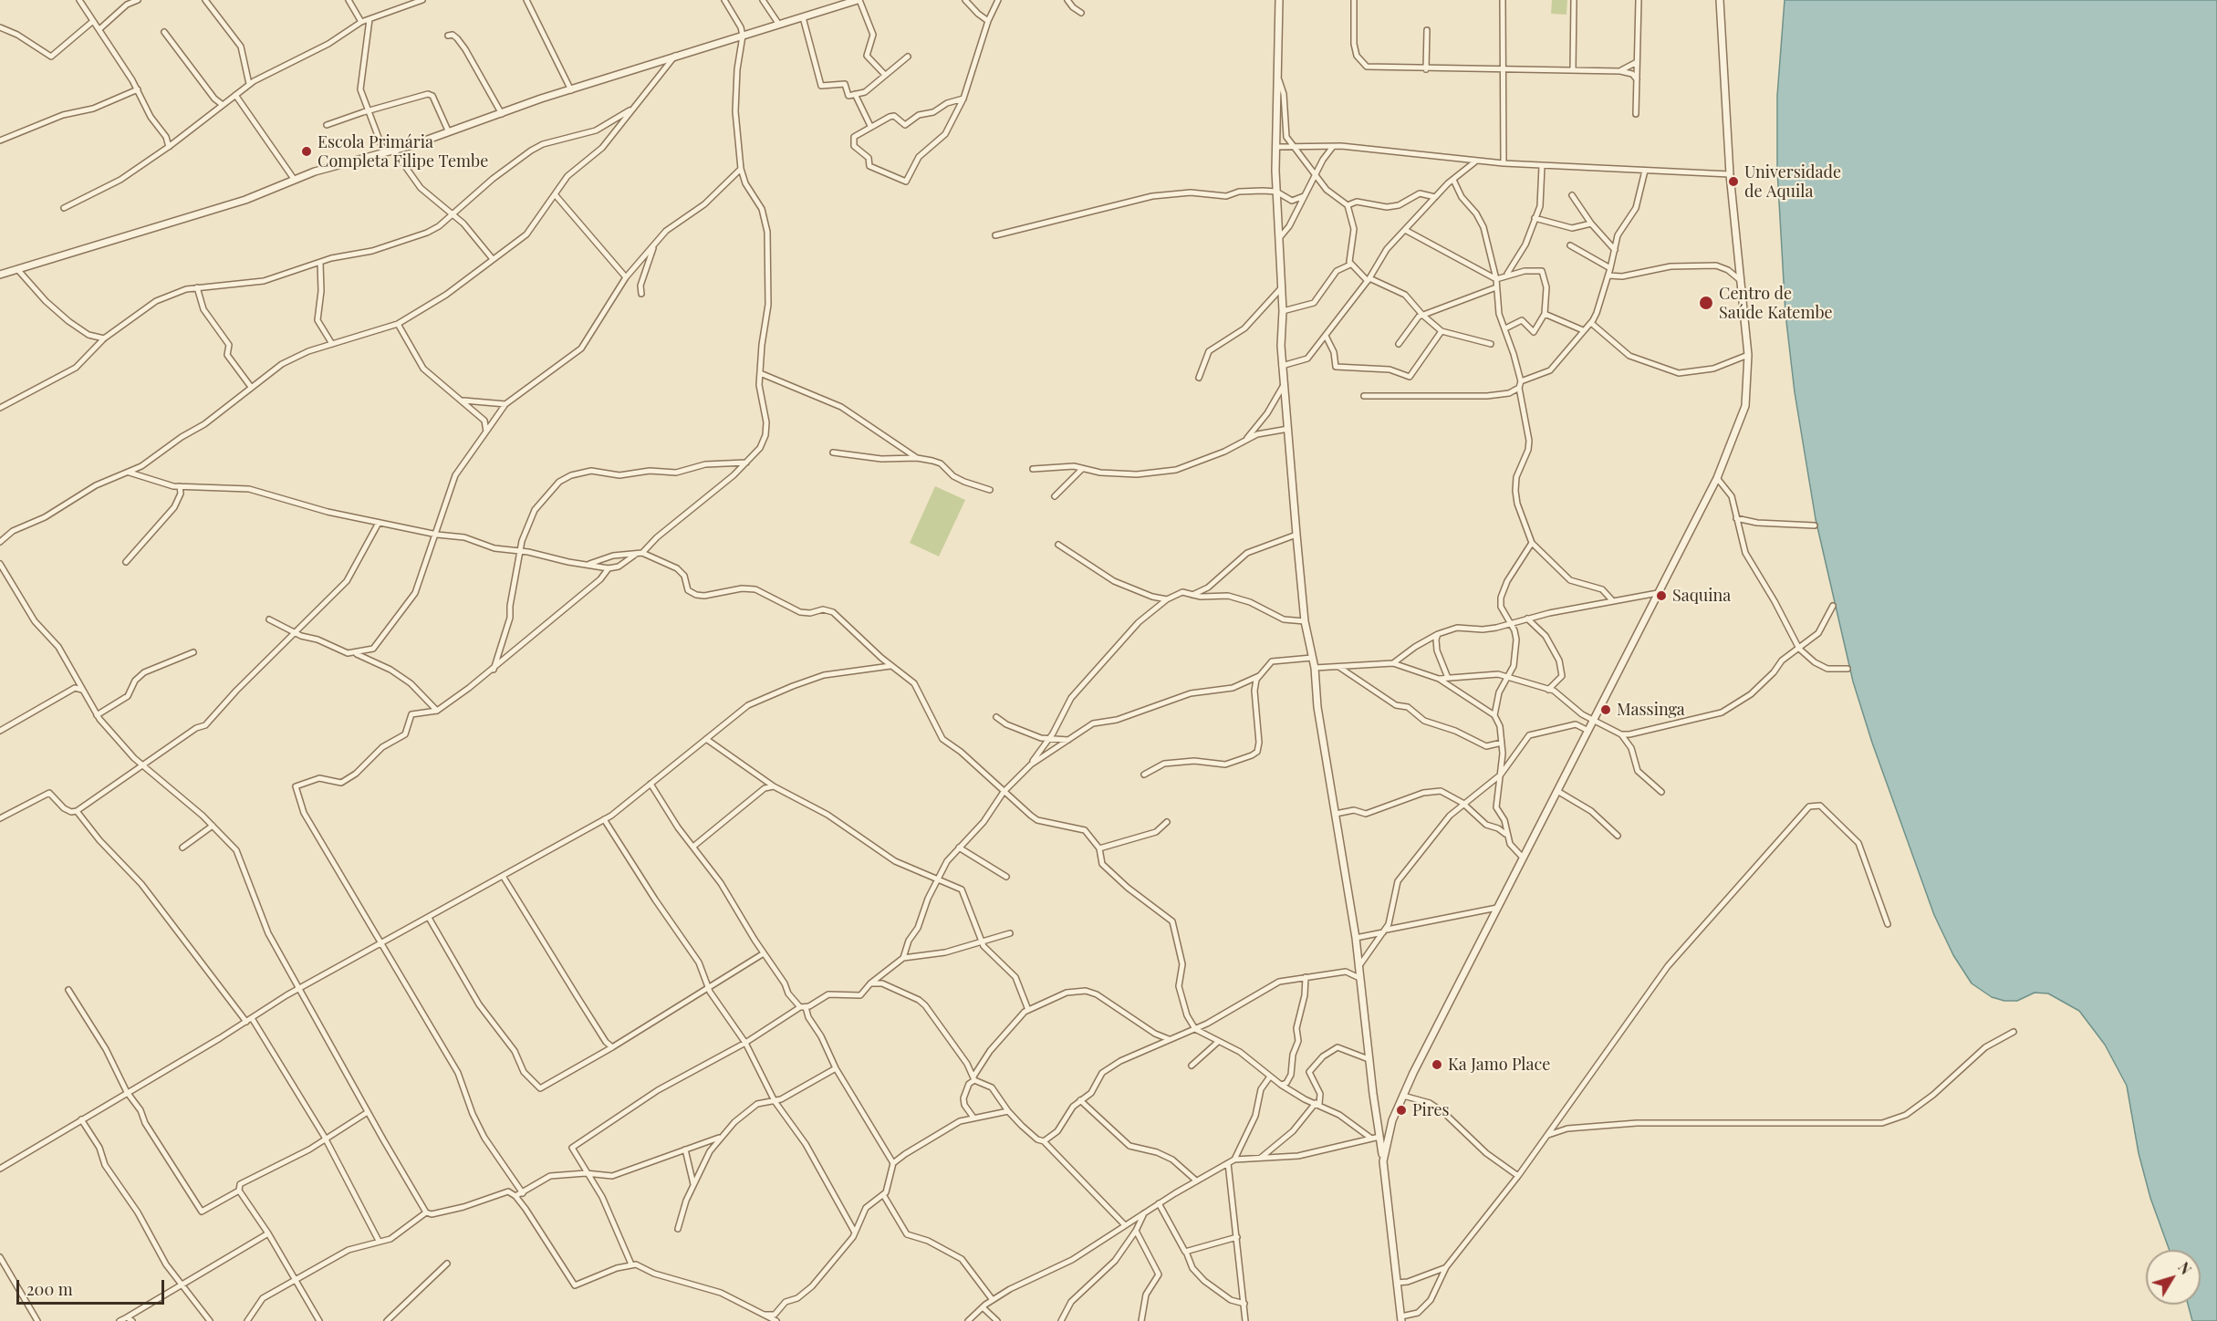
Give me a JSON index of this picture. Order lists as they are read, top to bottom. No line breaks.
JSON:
{"places":["Escola Primária Completa Filipe Tembe","Universidade de Aquila","Centro de Saúde Katembe","Saquina","Massinga","Ka Jamo Place","Pires"],"scale_bar":"200 m","north":"top right"}
